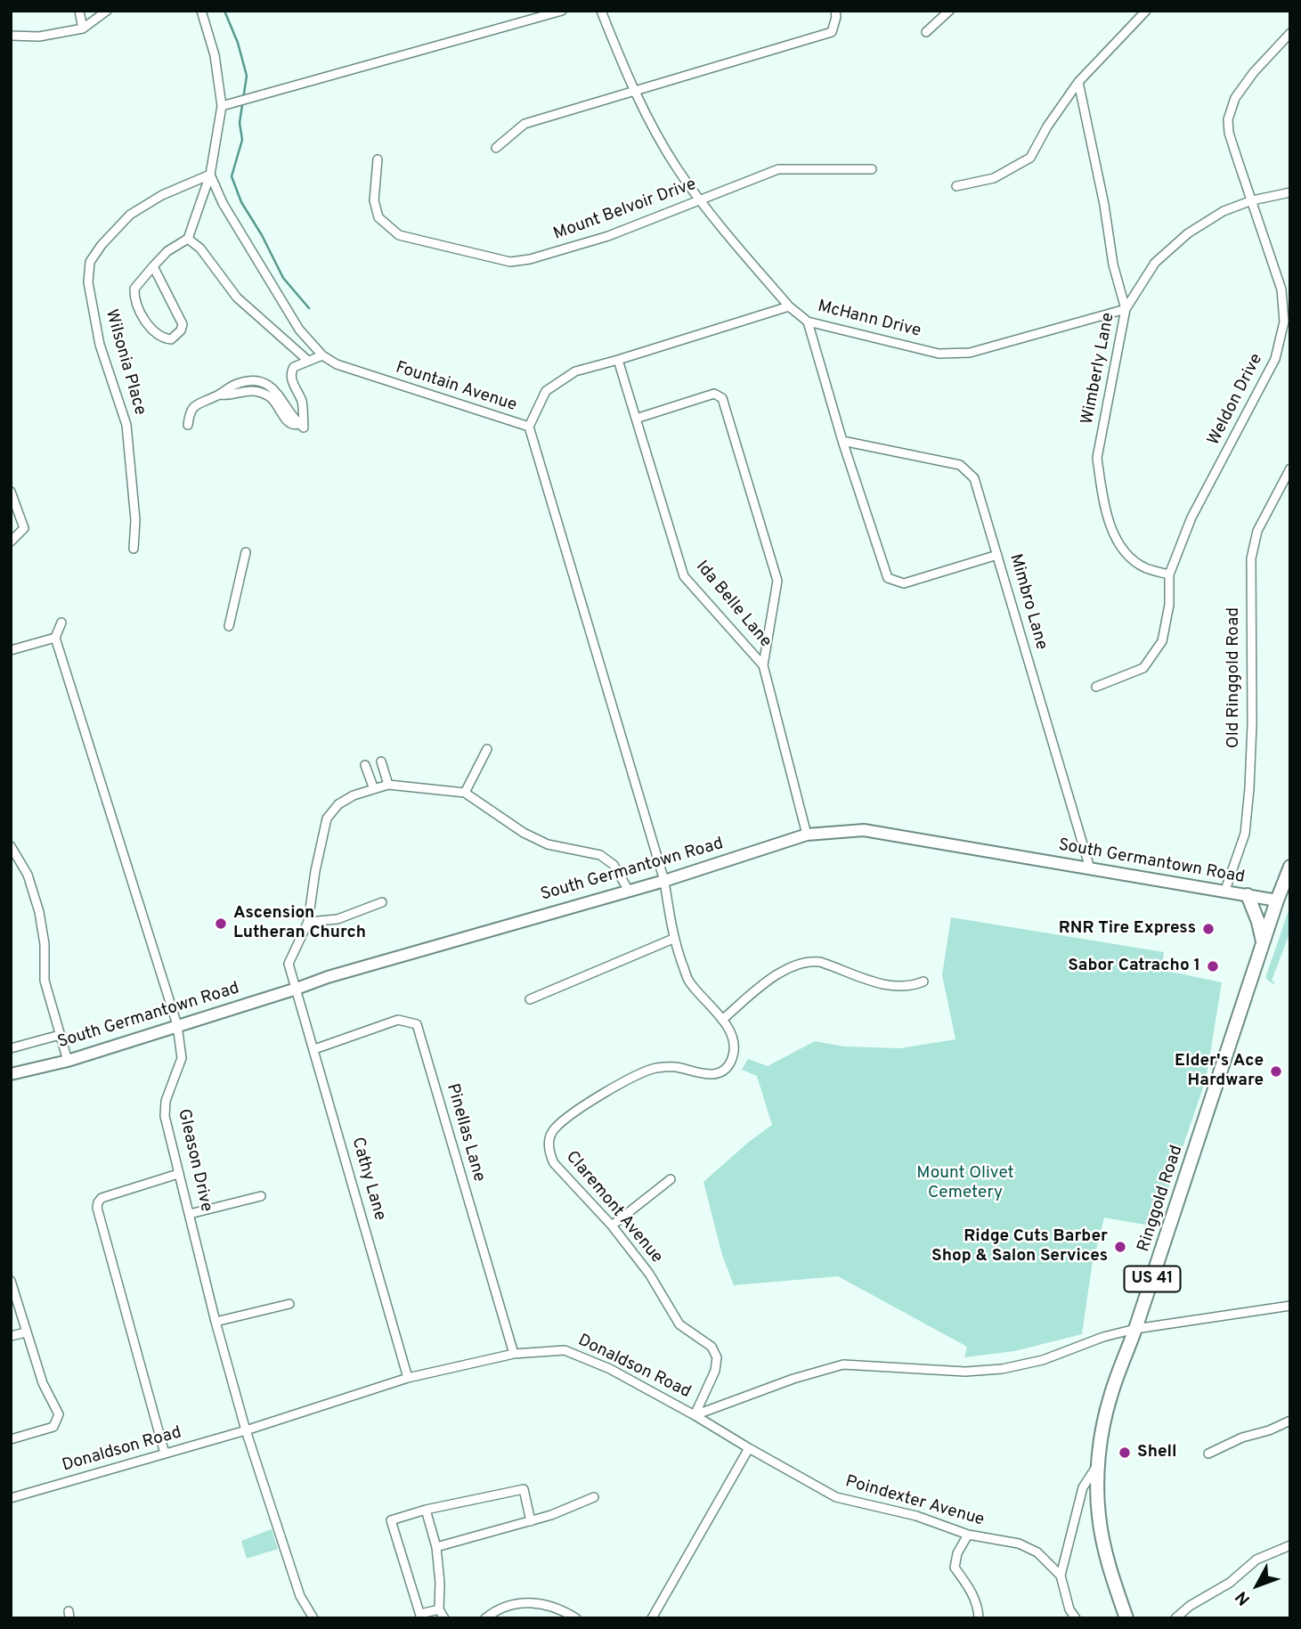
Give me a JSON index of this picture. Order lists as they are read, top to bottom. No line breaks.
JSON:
{"streets":{"main road":["South Germantown Road","Ringgold Road","US 41"],"street":["Mount Belvoir Drive","McHann Drive","Wilsonia Place","Wimberly Lane","Fountain Avenue","Weldon Drive","Mimbro Lane","Ida Belle Lane","Old Ringgold Road","Pinellas Lane","Gleason Drive","Cathy Lane","Claremont Avenue","Donaldson Road","Poindexter Avenue"]},"crossings":[["Mount Belvoir Drive","McHann Drive"],["McHann Drive","Wimberly Lane"],["Wilsonia Place","Fountain Avenue"],["Wimberly Lane","Weldon Drive"],["Fountain Avenue","South Germantown Road"],["Fountain Avenue","Claremont Avenue"],["Mimbro Lane","South Germantown Road"],["Ida Belle Lane","South Germantown Road"],["Old Ringgold Road","South Germantown Road"],["South Germantown Road","Gleason Drive"],["South Germantown Road","Cathy Lane"],["South Germantown Road","Ringgold Road"],["South Germantown Road","Claremont Avenue"],["Pinellas Lane","Cathy Lane"],["Pinellas Lane","Donaldson Road"],["Gleason Drive","Donaldson Road"],["Cathy Lane","Donaldson Road"],["Ringgold Road","Donaldson Road"],["Claremont Avenue","Donaldson Road"],["Claremont Avenue","Poindexter Avenue"],["Donaldson Road","Poindexter Avenue"]],"parks":["Mount Olivet Cemetery"],"places":["Ascension Lutheran Church","RNR Tire Express","Sabor Catracho 1","Elder's Ace Hardware","Ridge Cuts Barber Shop & Salon Services","Shell"],"north":"bottom left"}
